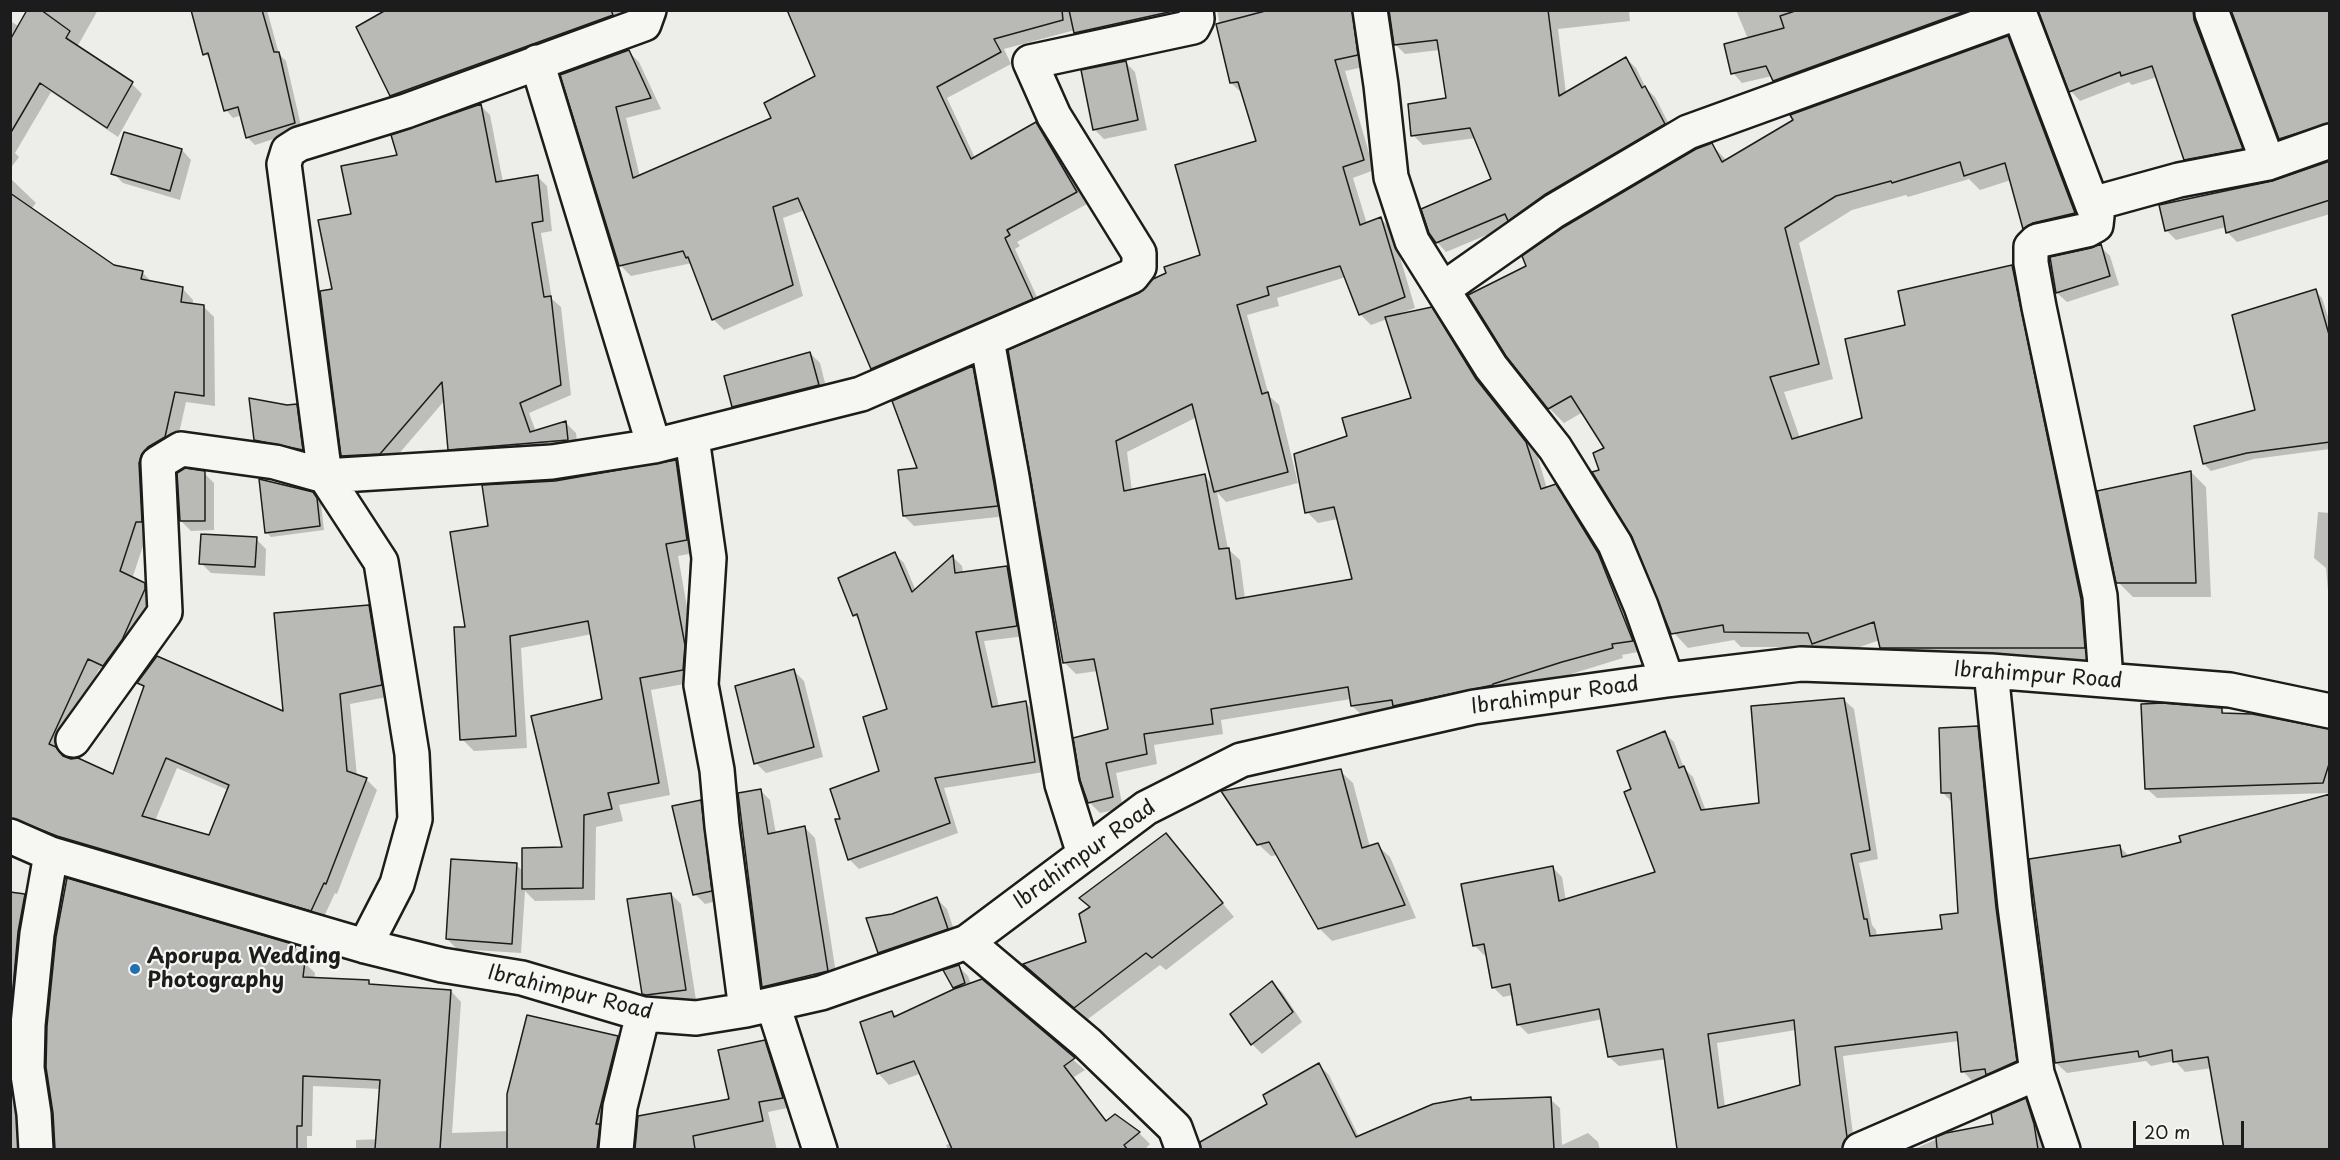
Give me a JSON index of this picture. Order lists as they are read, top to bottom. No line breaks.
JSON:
{"streets":{"street":["Ibrahimpur Road"]},"places":["Aporupa Wedding Photography"],"scale_bar":"20 m"}
